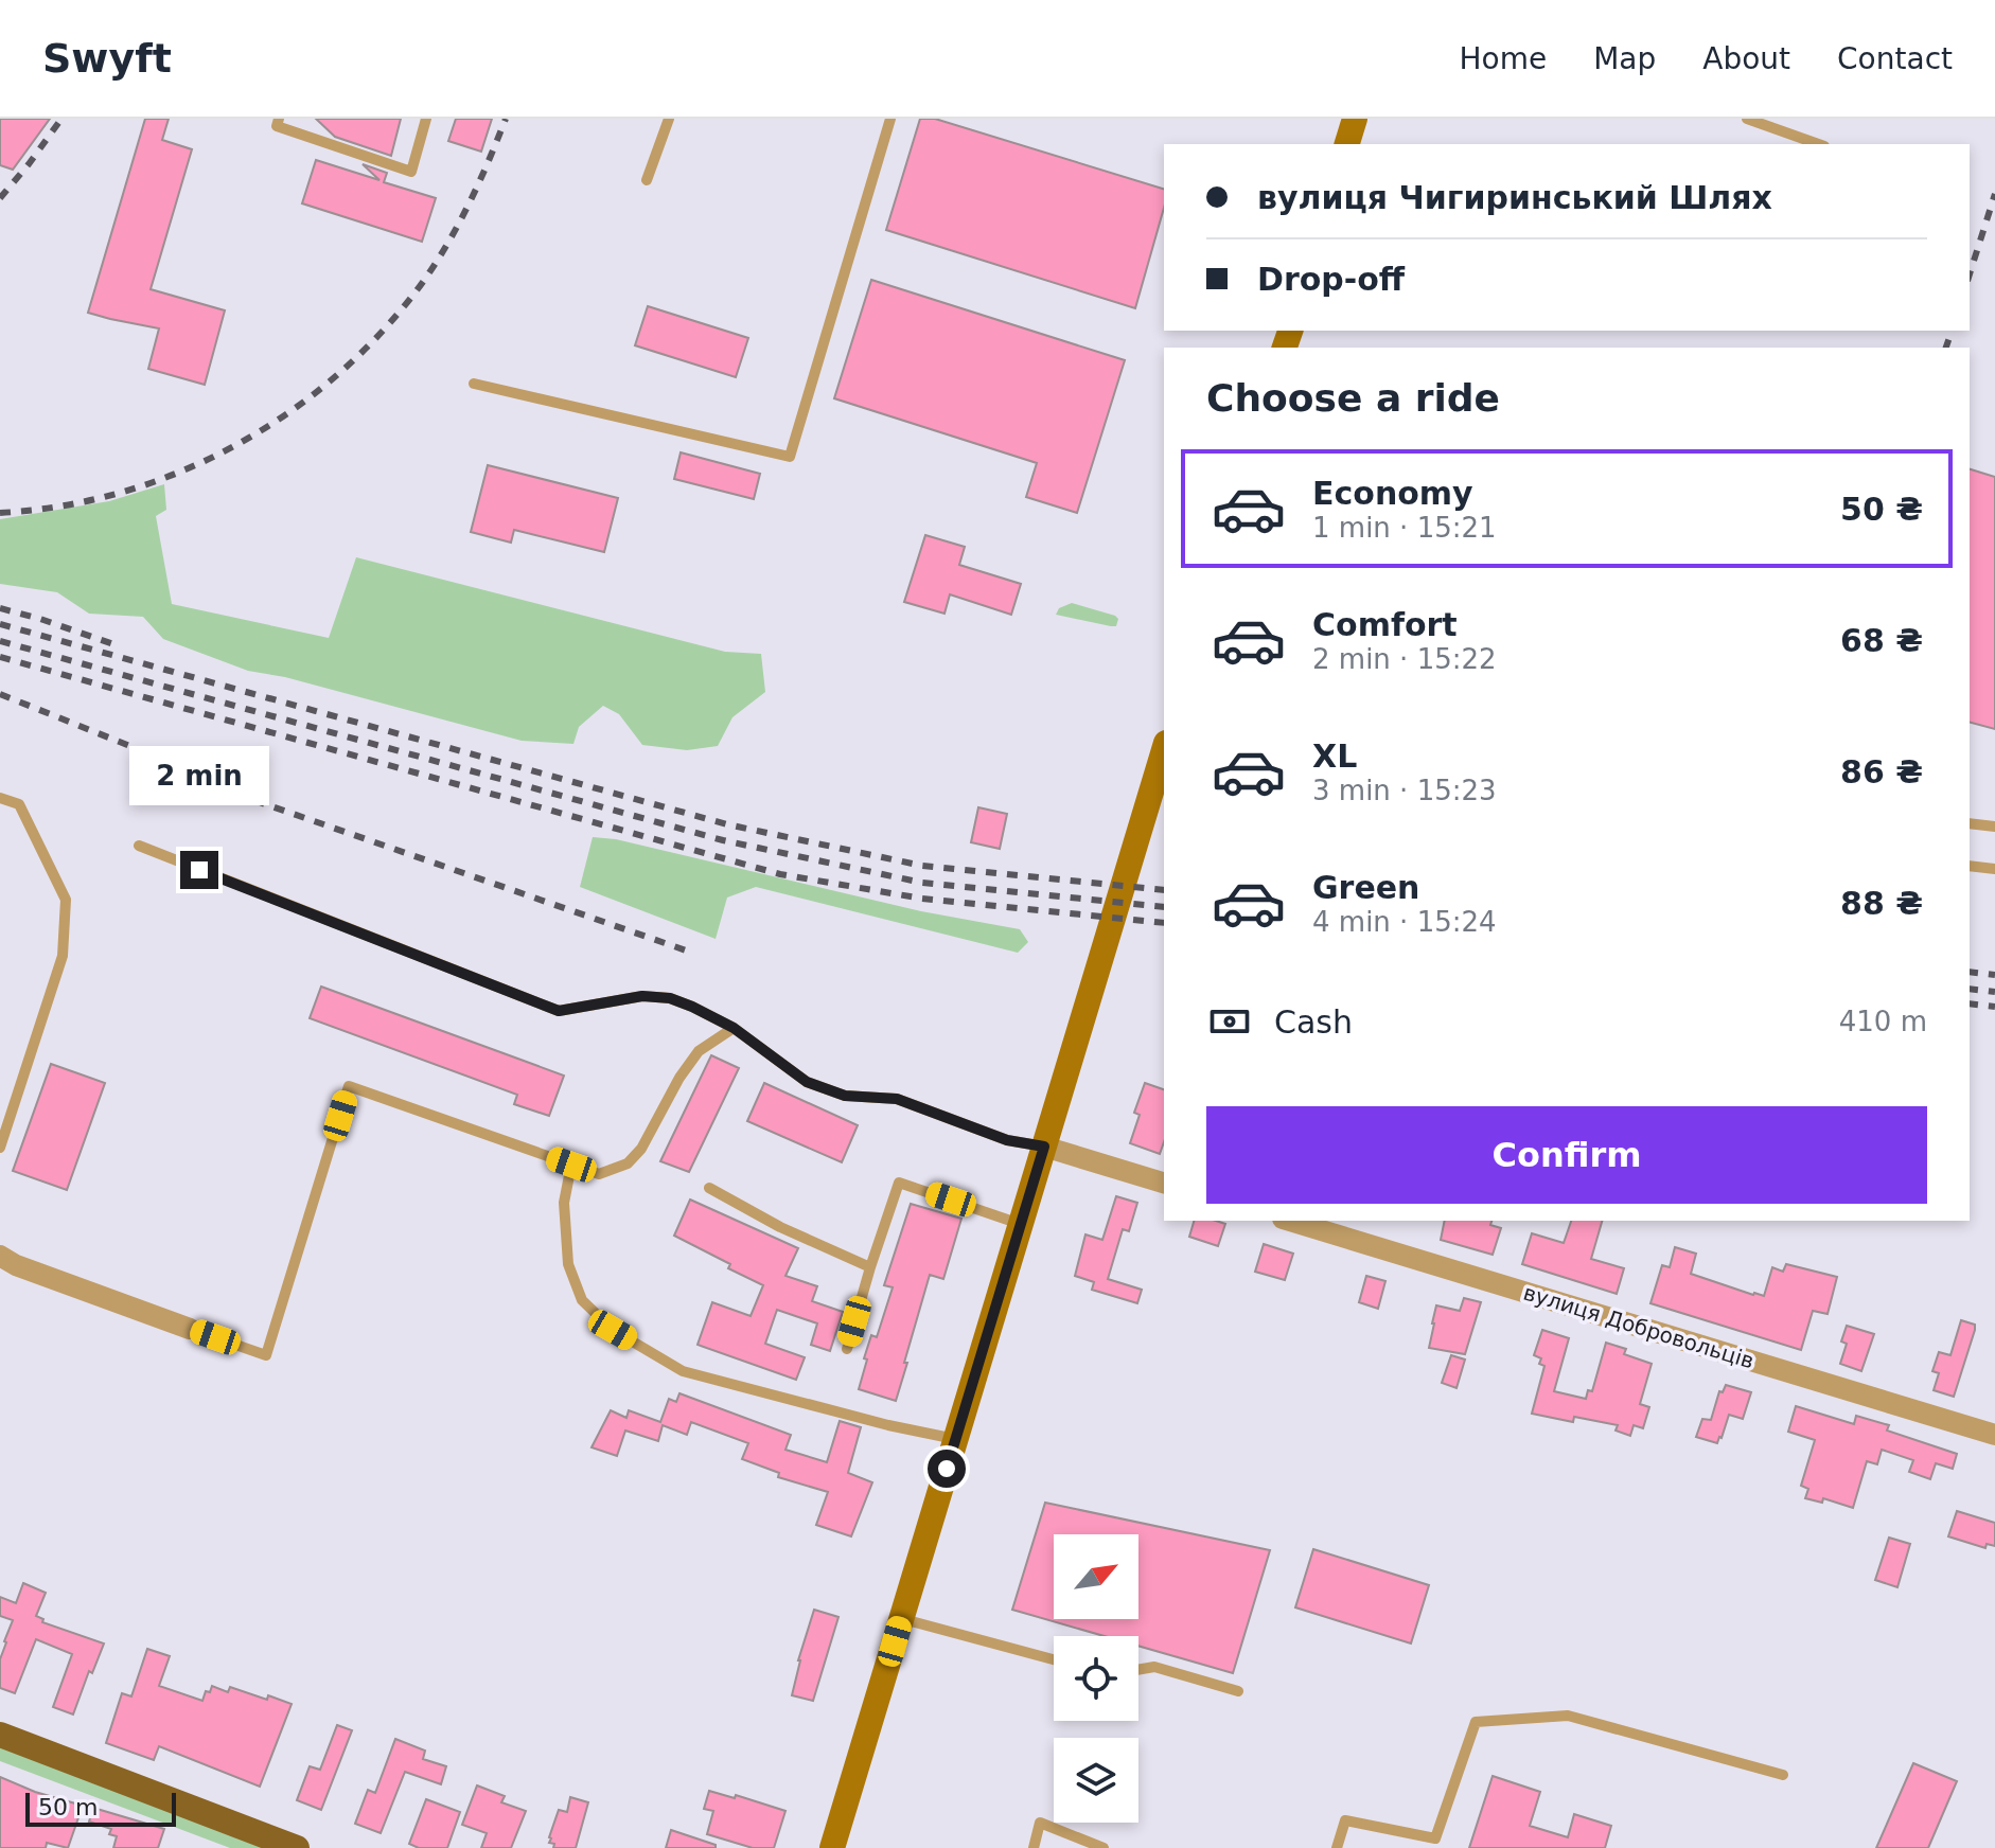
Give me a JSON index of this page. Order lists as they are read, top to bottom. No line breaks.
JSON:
{"streets":{"street":["вулиця Добровольців"]},"scale_bar":"50 m","north":"top right","page":{"header":"Swyft","nav":["Home","Map","About","Contact"],"banner":["вулиця Чигиринський Шлях","Drop-off"],"heading":"Choose a ride","list":[{"name":"Economy","note":"1 min · 15:21","value":"50 ₴"},{"name":"Comfort","note":"2 min · 15:22","value":"68 ₴"},{"name":"XL","note":"3 min · 15:23","value":"86 ₴"},{"name":"Green","note":"4 min · 15:24","value":"88 ₴"}],"bubble":"2 min","pay":["Cash","410 m"],"buttons":"Confirm","scale":"50 m"}}
